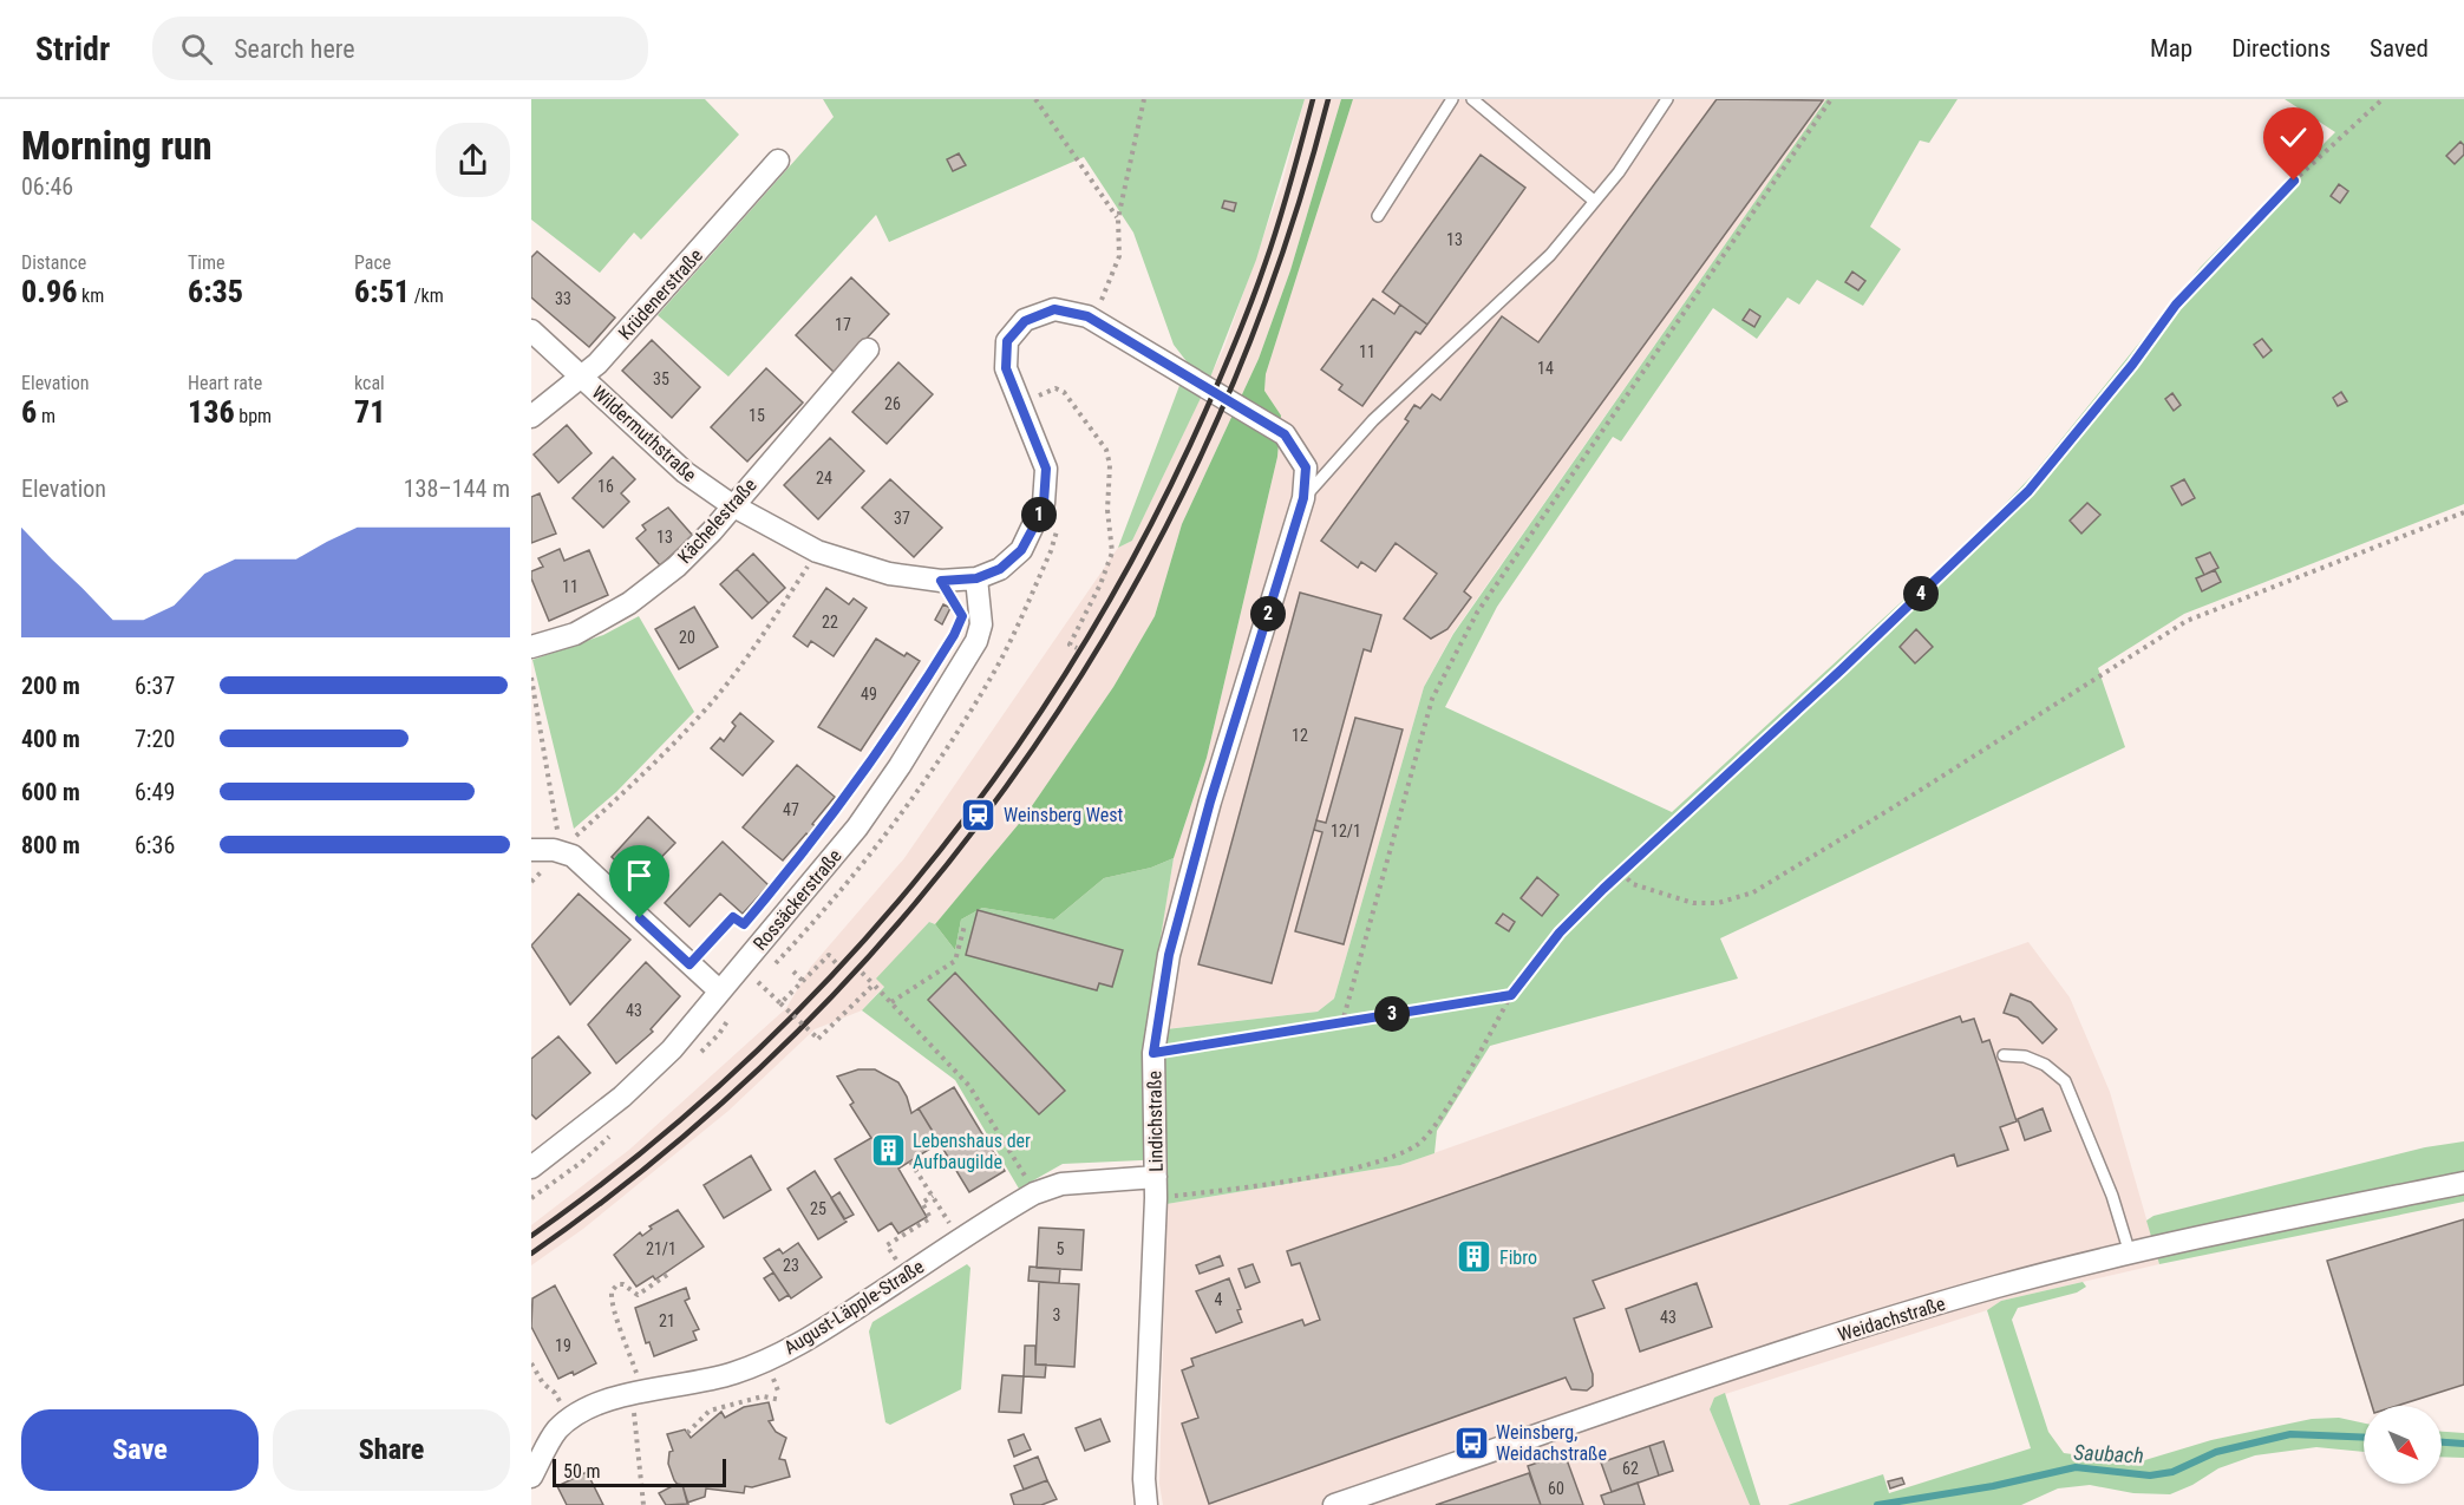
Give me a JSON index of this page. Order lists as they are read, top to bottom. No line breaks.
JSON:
{"streets":{"street":["Krüdenerstraße","Wildermuthstraße","Kächelestraße","Rossäckerstraße","Lindichstraße","August-Läpple-Straße","Weidachstraße"]},"crossings":[["Krüdenerstraße","Wildermuthstraße"],["Wildermuthstraße","Kächelestraße"],["Wildermuthstraße","Rossäckerstraße"],["Wildermuthstraße","Lindichstraße"],["Lindichstraße","August-Läpple-Straße"]],"water":["Saubach"],"places":{"station":["Weinsberg West"],"building":["Lebenshaus der Aufbaugilde","Fibro"],"bus stop":["Weinsberg, Weidachstraße"]},"house_numbers":["13","33","17","11","14","35","26","15","24","16","37","13","11","22","20","49","12","47","12/1","43","25","21/1","5","23","4","3","43","21","19","62","60"],"scale_bar":"50 m","north":"bottom right","page":{"header":"Stridr","search":"Search here","nav":["Map","Directions","Saved"],"heading":["Morning run","06:46"],"stats":[["Distance","0.96 km"],["Time","6:35"],["Pace","6:51 /km"],["Elevation","6 m"],["Heart rate","136 bpm"],["kcal","71"]],"chart":["Elevation","138–144 m"],"pins":["1","4","2","3"],"list":[{"name":"200 m","note":"6:37"},{"name":"400 m","note":"7:20"},{"name":"600 m","note":"6:49"},{"name":"800 m","note":"6:36"}],"buttons":["Save","Share"],"scale":"50 m"}}
